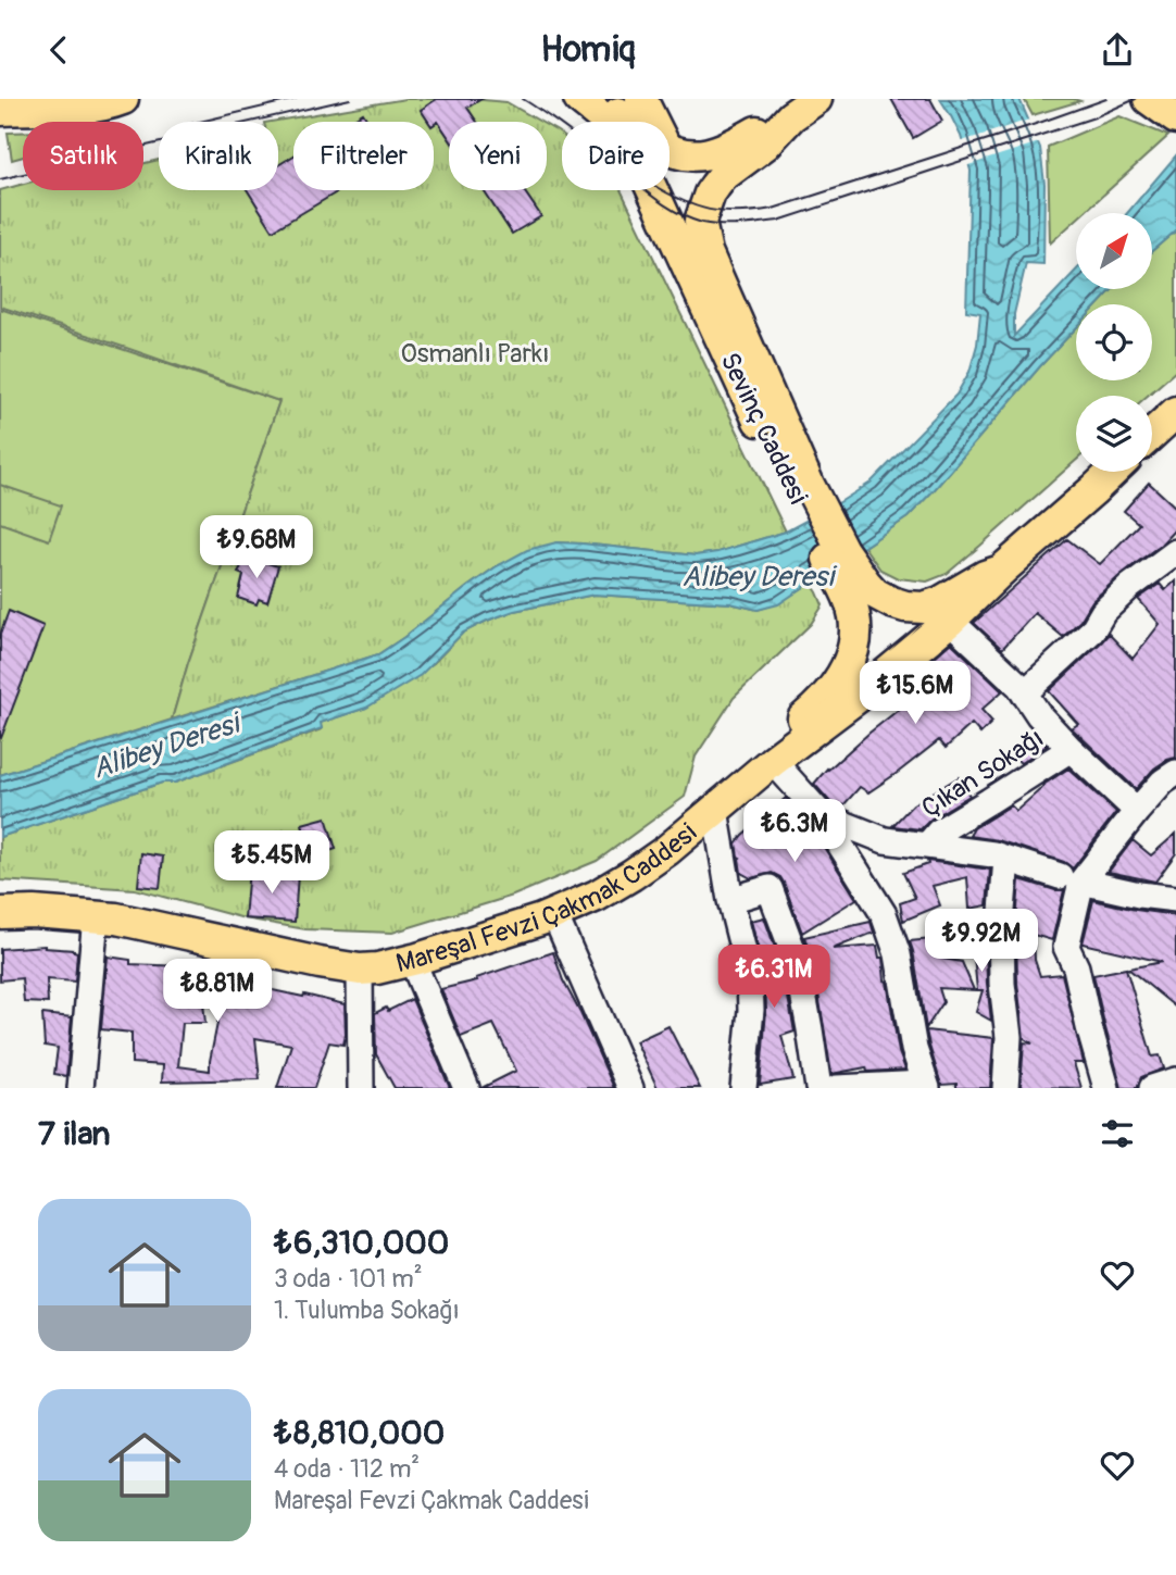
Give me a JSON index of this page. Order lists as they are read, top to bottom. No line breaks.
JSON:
{"streets":{"main road":["Sevinç Caddesi","Mareşal Fevzi Çakmak Caddesi"],"street":["Çıkan Sokağı"]},"water":["Alibey Deresi"],"parks":["Osmanlı Parkı"],"north":"top right","page":{"header":"Homiq","chip":["Satılık","Kiralık","Filtreler","Yeni","Daire"],"price":["₺9.68M","₺15.6M","₺6.3M","₺5.45M","₺9.92M","₺6.31M","₺8.81M"],"heading":"7 ilan","list":[{"name":"₺6,310,000","note":"3 oda · 101 m² · 1. Tulumba Sokağı"},{"name":"₺8,810,000","note":"4 oda · 112 m² · Mareşal Fevzi Çakmak Caddesi"}]}}
